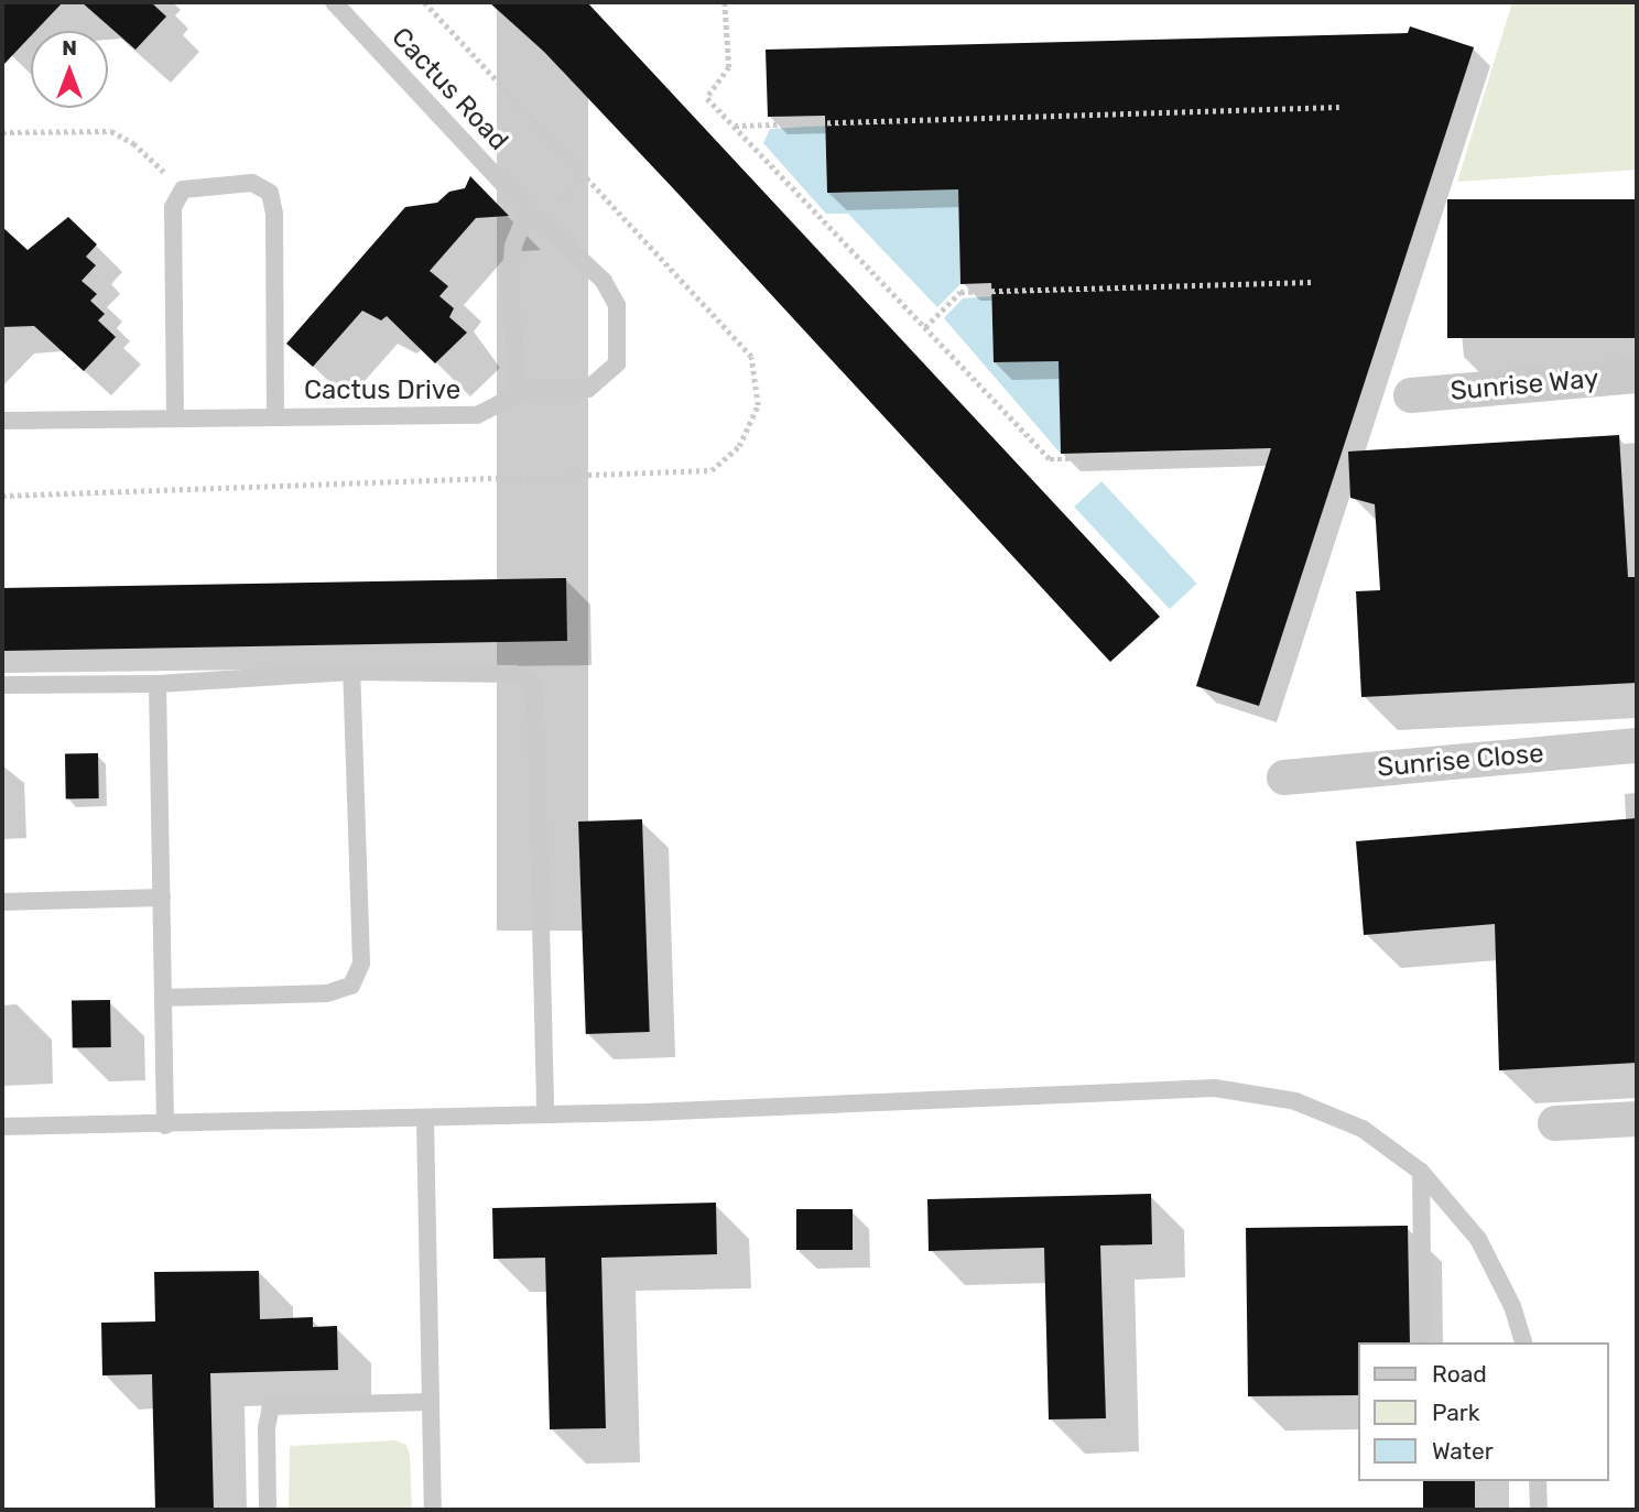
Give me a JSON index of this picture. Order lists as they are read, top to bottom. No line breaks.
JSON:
{"streets":{"street":["Sunrise Way","Sunrise Close"],"lane":["Cactus Road","Cactus Drive"]},"crossings":[["Cactus Road","Cactus Drive"]],"legend":["Road","Park","Water"],"north":"top"}
